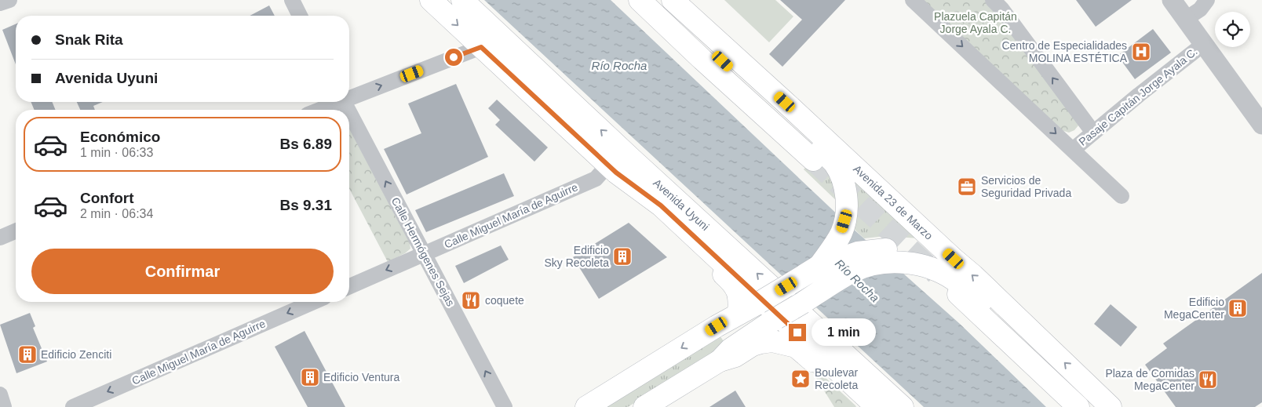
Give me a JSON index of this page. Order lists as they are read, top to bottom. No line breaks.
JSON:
{"streets":{"main road":["Avenida 23 de Marzo","Avenida Uyuni"],"street":["Pasaje Capitán Jorge Ayala C.","Calle Miguel María de Aguirre","Calle Hermógenes Sejas"]},"crossings":[["Avenida Uyuni","Calle Miguel María de Aguirre"],["Calle Miguel María de Aguirre","Calle Hermógenes Sejas"]],"one_way":["Calle Miguel María de Aguirre","Calle Hermógenes Sejas"],"water":["Río Rocha"],"parks":["Plazuela Capitán Jorge Ayala C."],"places":{"hospital":["Centro de Especialidades MOLINA ESTÉTICA"],"office":["Servicios de Seguridad Privada"],"building":["Edificio Sky Recoleta","Edificio MegaCenter","Edificio Zenciti","Edificio Ventura"],"restaurant":["coquete","Plaza de Comidas MegaCenter"],"place":["Boulevar Recoleta"]},"page":{"banner":["Snak Rita","Avenida Uyuni"],"list":[{"name":"Económico","note":"1 min · 06:33","value":"Bs 6.89"},{"name":"Confort","note":"2 min · 06:34","value":"Bs 9.31"}],"buttons":"Confirmar","bubble":"1 min"}}
